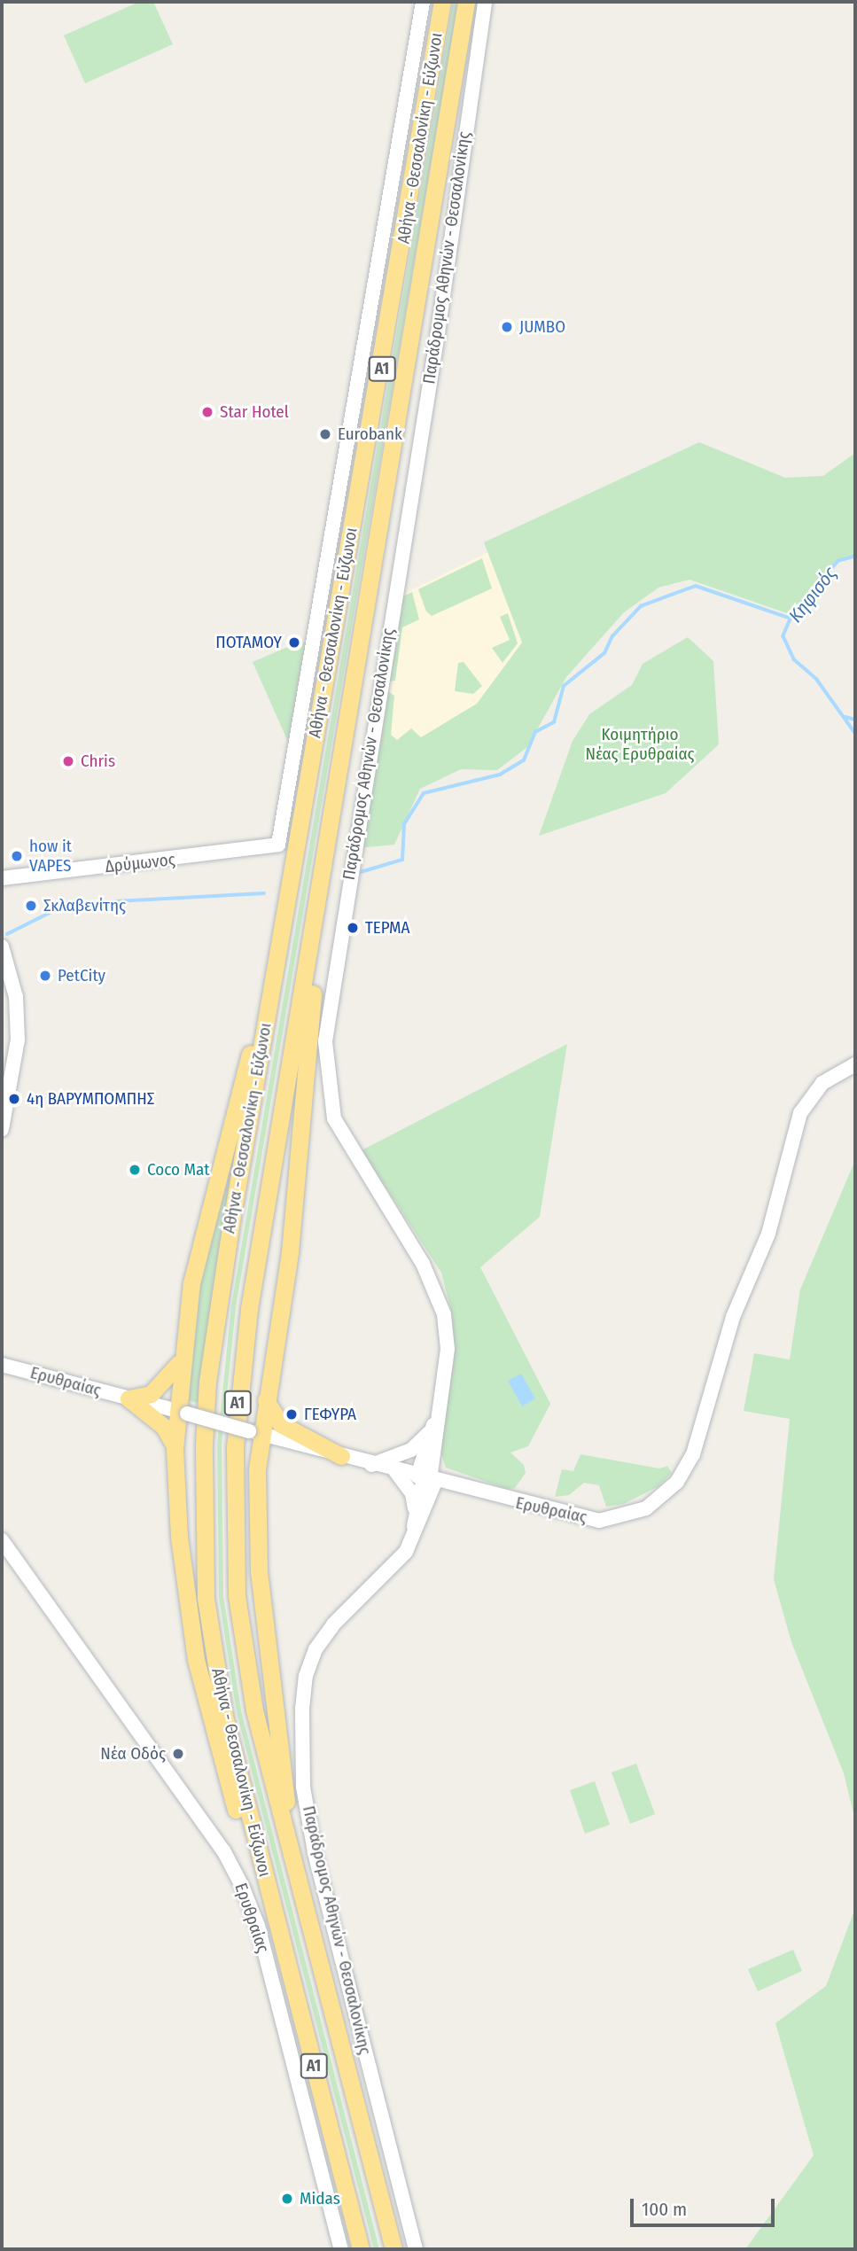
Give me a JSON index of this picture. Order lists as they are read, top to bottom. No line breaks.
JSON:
{"streets":{"highway":["Αθήνα - Θεσσαλονίκη - Εύζωνοι","Α1"],"main road":["Παράδρομος Αθηνών - Θεσσαλονίκης","Δρύμωνος","Ερυθραίας"]},"crossings":[["Παράδρομος Αθηνών - Θεσσαλονίκης","Ερυθραίας"]],"water":["Κηφισός"],"parks":["Κοιμητήριο Νέας Ερυθραίας"],"places":["JUMBO","Star Hotel","Eurobank","ΠΟΤΑΜΟΥ","Chris","how it VAPES","Σκλαβενίτης","ΤΕΡΜΑ","PetCity","4η ΒΑΡΥΜΠΟΜΠΗΣ","Coco Mat","ΓΕΦΥΡΑ","Νέα Οδός","Midas"],"scale_bar":"100 m"}
